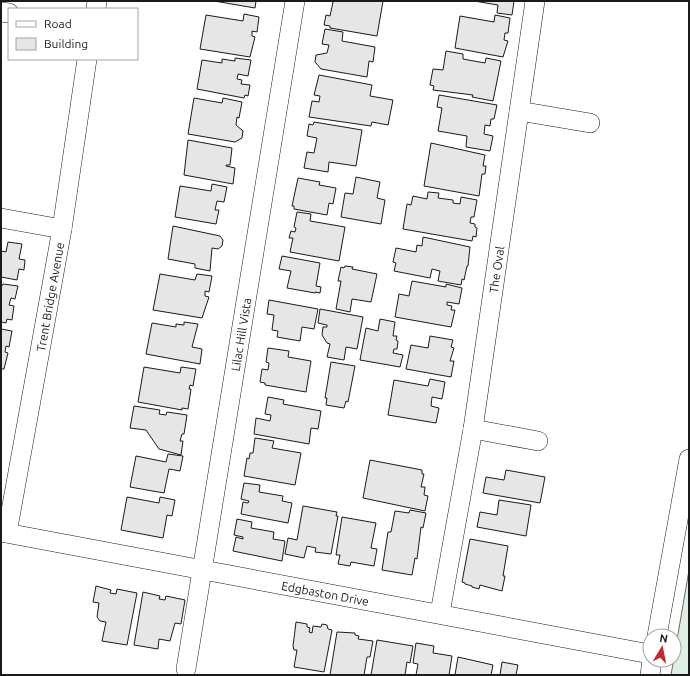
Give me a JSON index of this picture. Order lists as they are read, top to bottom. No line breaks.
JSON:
{"streets":{"street":["The Oval","Trent Bridge Avenue","Lilac Hill Vista","Edgbaston Drive"]},"crossings":[["The Oval","Edgbaston Drive"],["Trent Bridge Avenue","Edgbaston Drive"],["Lilac Hill Vista","Edgbaston Drive"]],"legend":["Road","Building"],"north":"top"}
